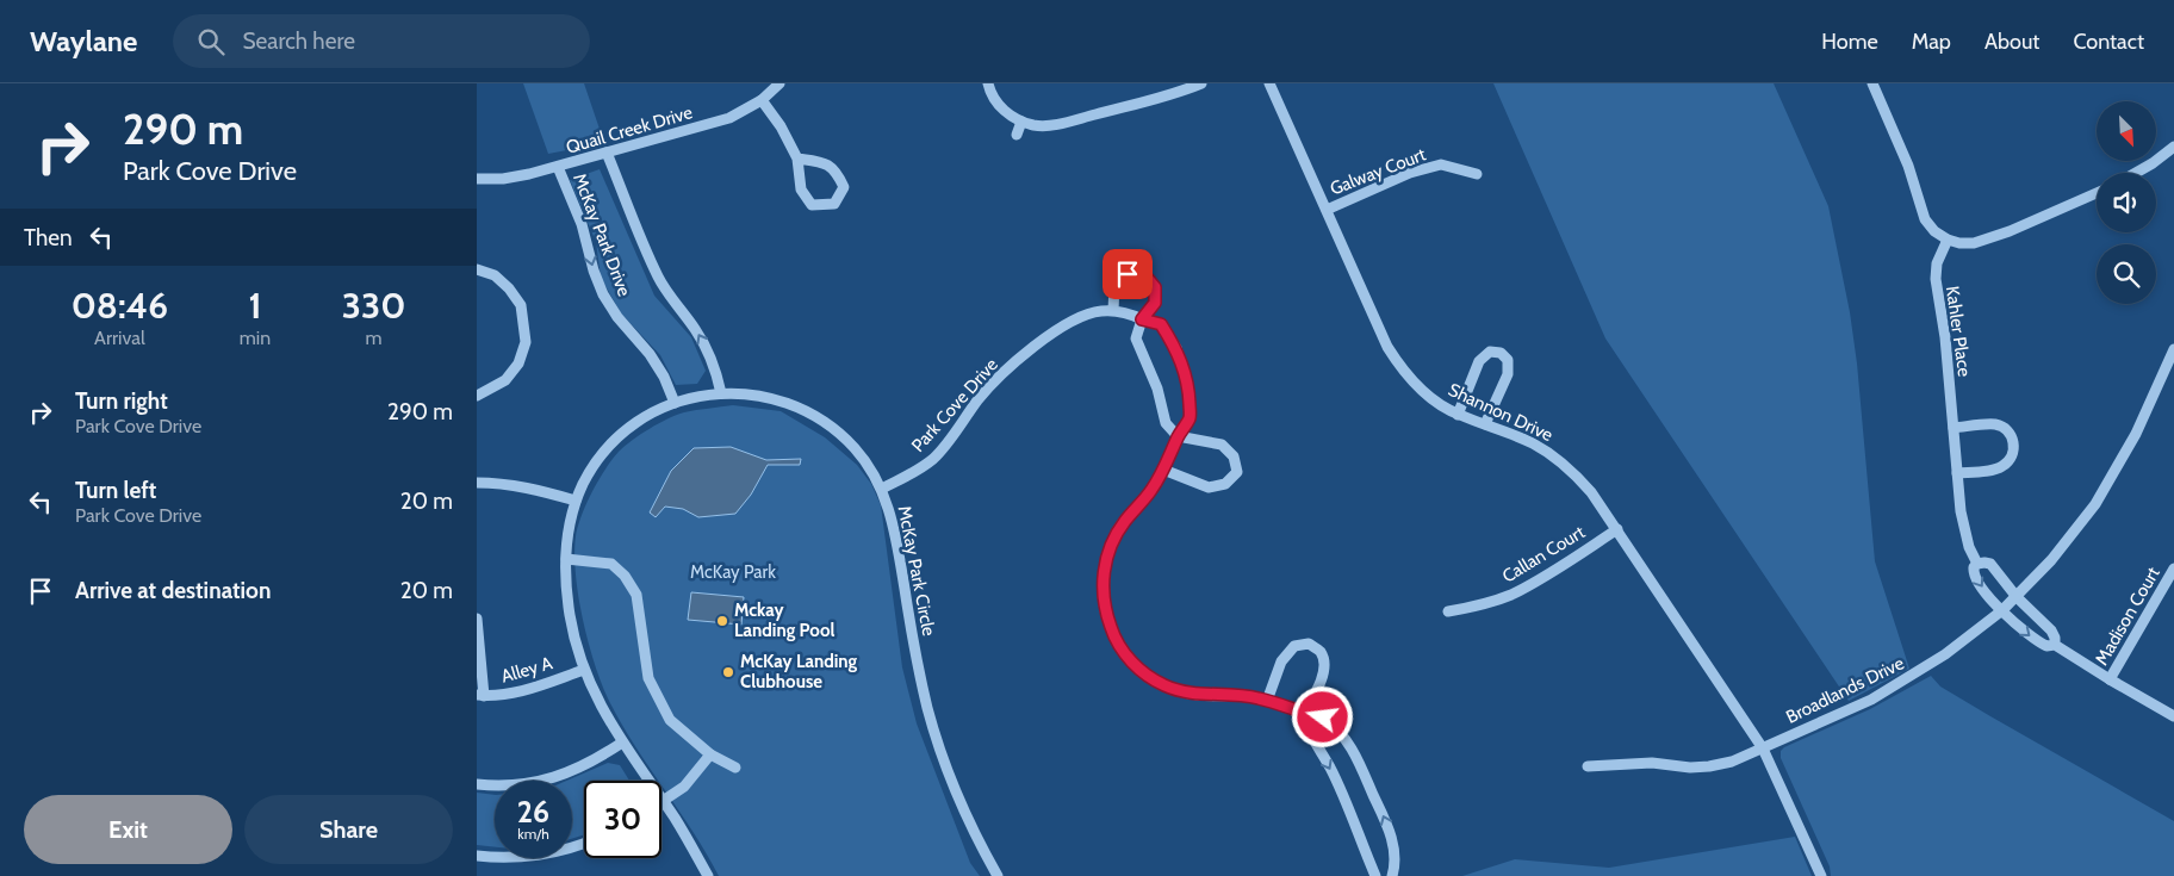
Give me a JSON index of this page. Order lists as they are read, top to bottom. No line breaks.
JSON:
{"streets":{"street":["Quail Creek Drive","Galway Court","McKay Park Drive","Kahler Place","Park Cove Drive","Shannon Drive","Callan Court","McKay Park Circle","Madison Court","Alley A","Broadlands Drive"]},"crossings":[["Quail Creek Drive","McKay Park Drive"],["Galway Court","Shannon Drive"],["McKay Park Drive","McKay Park Circle"],["Kahler Place","Madison Court"],["Kahler Place","Broadlands Drive"],["Park Cove Drive","McKay Park Circle"],["Shannon Drive","Callan Court"],["Shannon Drive","Broadlands Drive"],["McKay Park Circle","Alley A"]],"parks":["McKay Park"],"places":["Mckay Landing Pool","McKay Landing Clubhouse"],"north":"bottom right","page":{"header":"Waylane","search":"Search here","nav":["Home","Map","About","Contact"],"turn":["290 m","Park Cove Drive"],"then":"Then","eta":["08:46","Arrival","1","min","330","m"],"list":[{"name":"Turn right","note":"Park Cove Drive","value":"290 m"},{"name":"Turn left","note":"Park Cove Drive","value":"20 m"},{"name":"Arrive at destination","value":"20 m"}],"speed":"26 km/h","limit":"30","buttons":["Exit","Share"]}}
